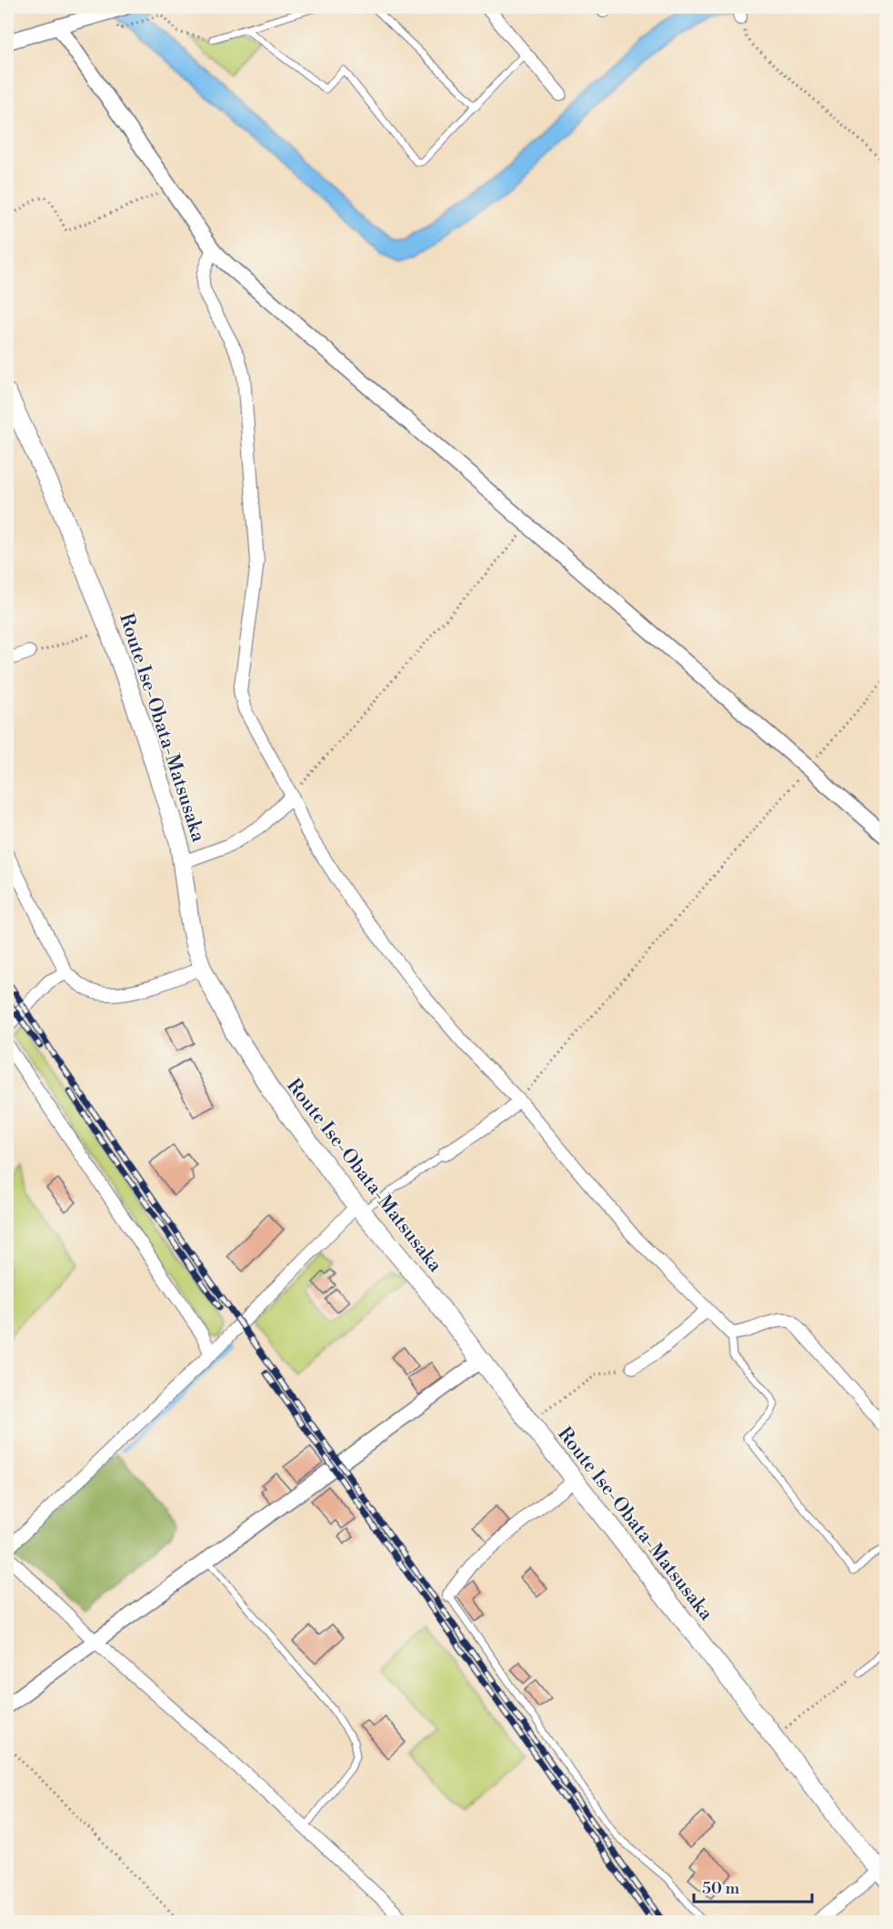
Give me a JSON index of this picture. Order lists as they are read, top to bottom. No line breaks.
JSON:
{"streets":{"main road":["Route Ise-Obata-Matsusaka"]},"scale_bar":"50 m"}
